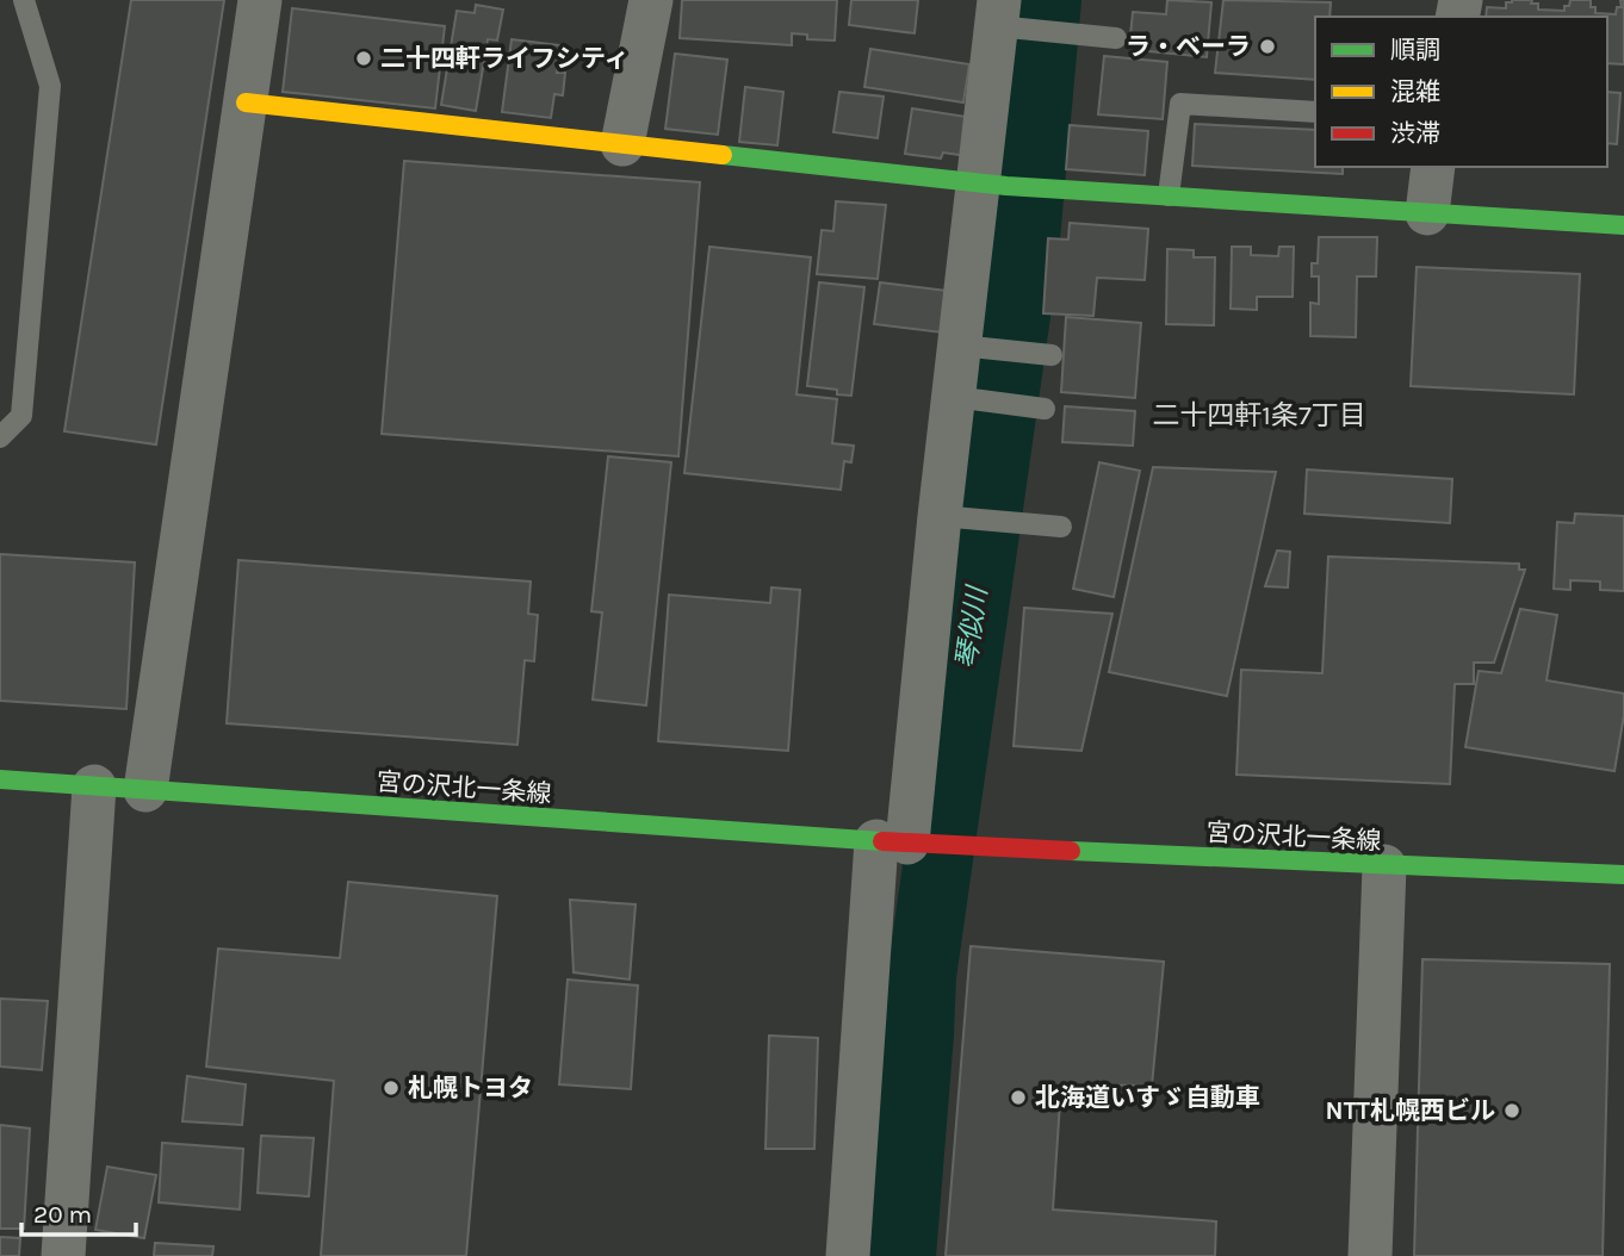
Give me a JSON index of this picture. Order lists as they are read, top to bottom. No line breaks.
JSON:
{"streets":{"main road":["宮の沢北一条線"]},"districts":["二十四軒1条7丁目"],"water":["琴似川"],"places":["ラ・ベーラ","二十四軒ライフシティ","札幌トヨタ","北海道いすゞ自動車","NTT札幌西ビル"],"legend":["順調","混雑","渋滞"],"scale_bar":"20 m"}
